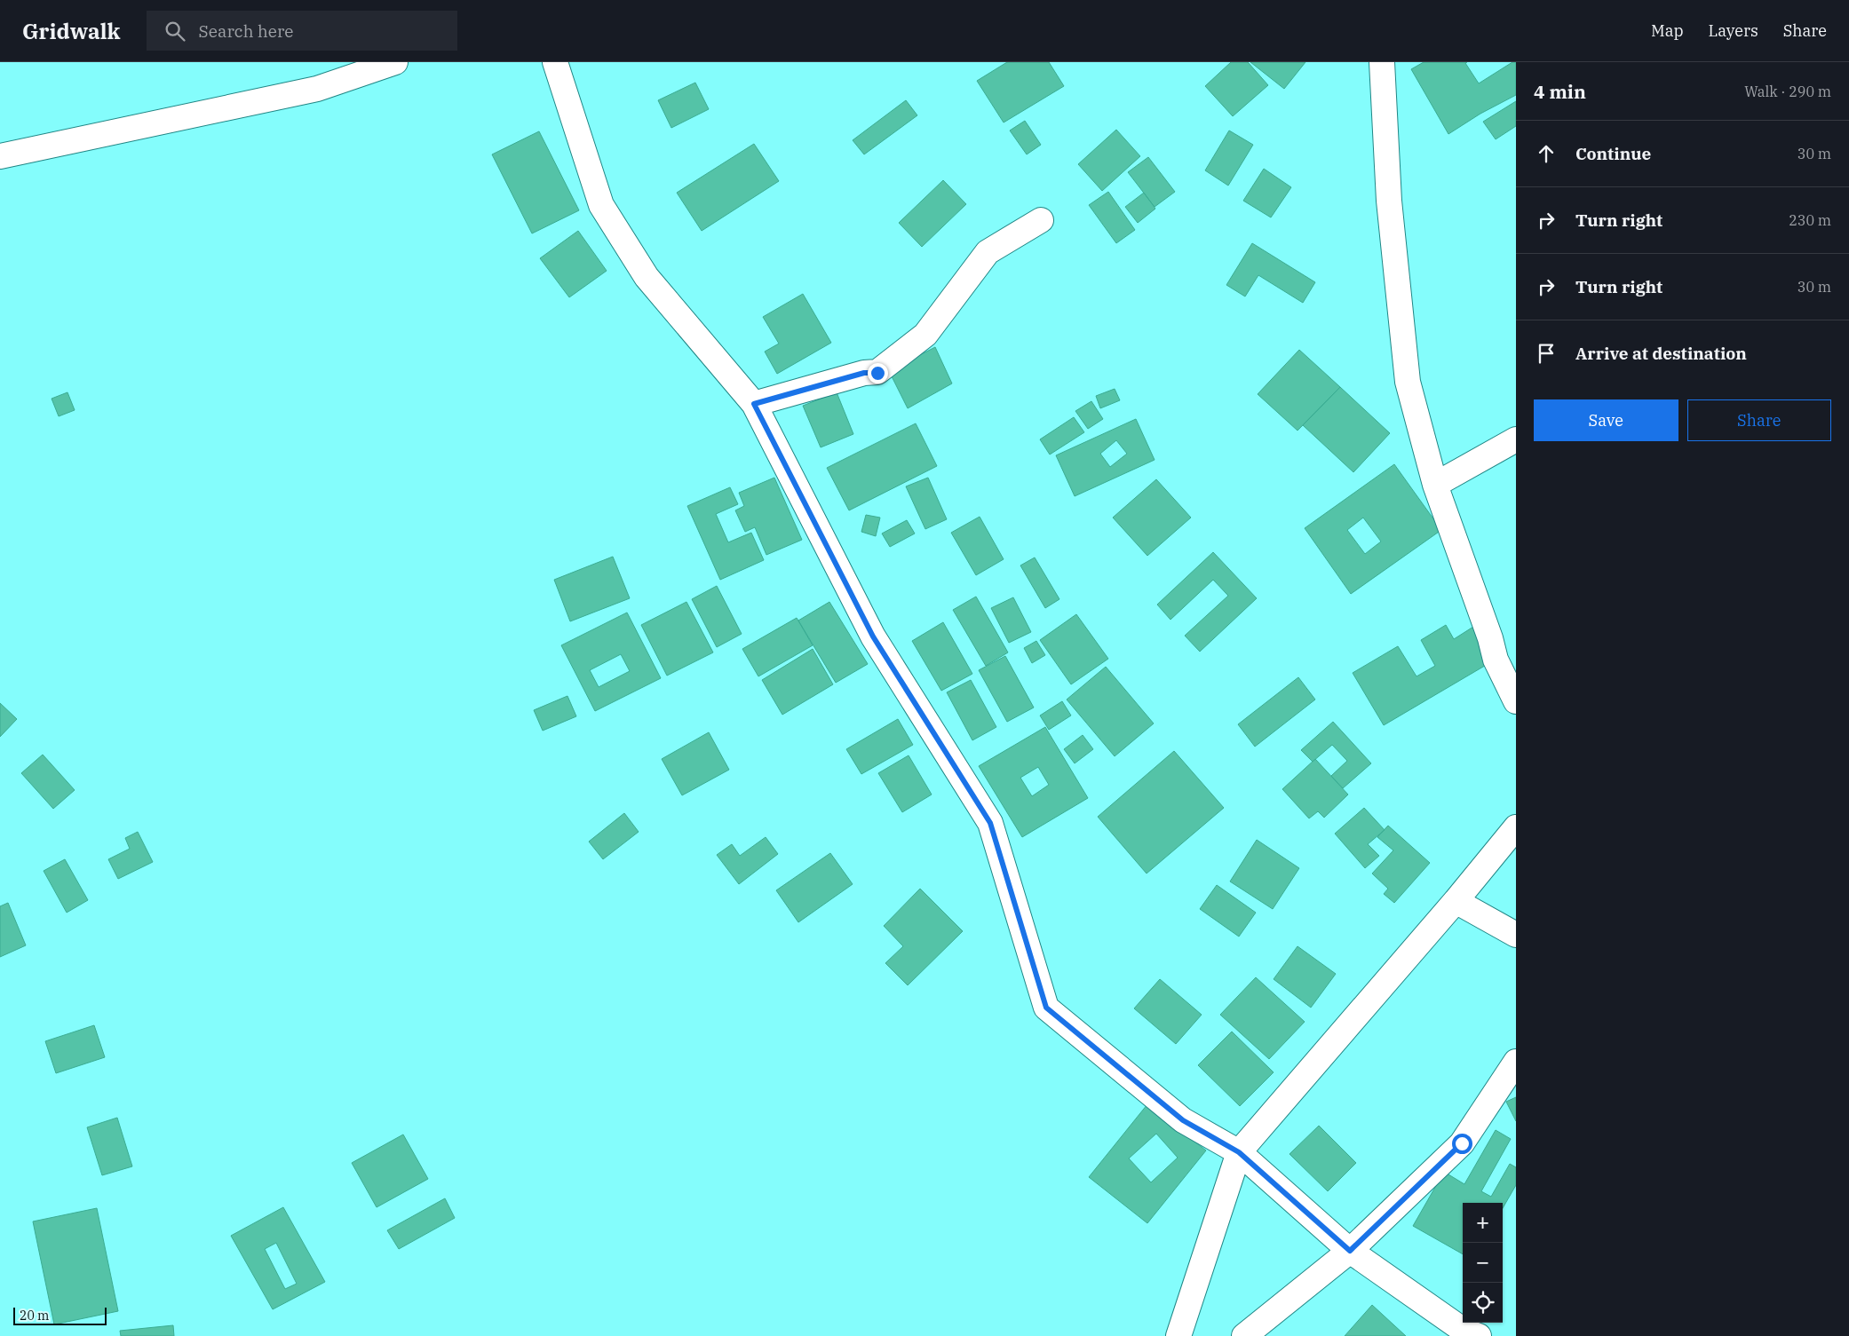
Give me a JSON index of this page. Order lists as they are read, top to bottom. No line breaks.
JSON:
{"scale_bar":"20 m","page":{"header":"Gridwalk","search":"Search here","nav":["Map","Layers","Share"],"heading":["4 min","Walk · 290 m"],"list":[["Continue","30 m"],["Turn right","230 m"],["Turn right","30 m"],"Arrive at destination"],"buttons":["Save","Share"],"map_buttons":["+","−"],"scale":"20 m"}}
